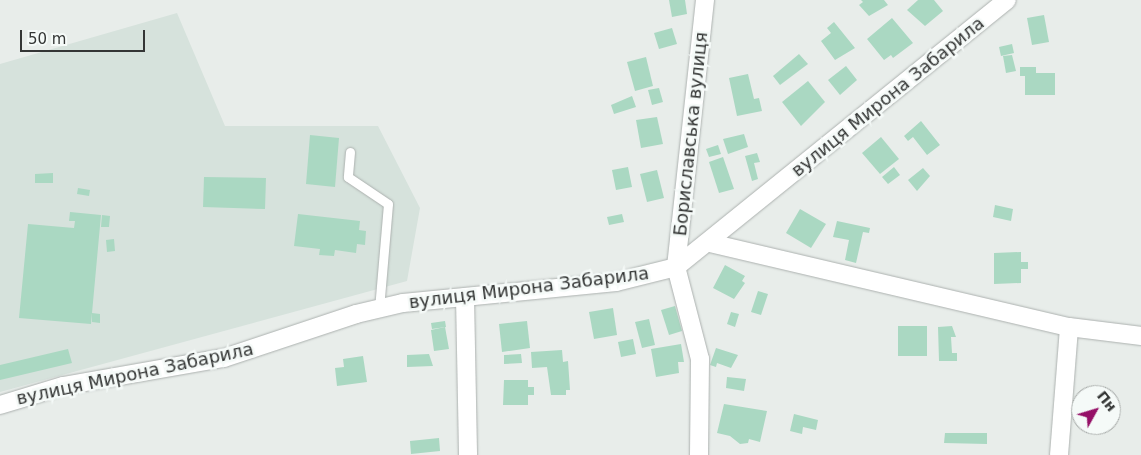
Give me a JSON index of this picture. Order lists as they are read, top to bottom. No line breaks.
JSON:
{"streets":{"street":["вулиця Мирона Забарила","Бориславська вулиця"]},"crossings":[["вулиця Мирона Забарила","Бориславська вулиця"]],"scale_bar":"50 m","north":"top right"}
